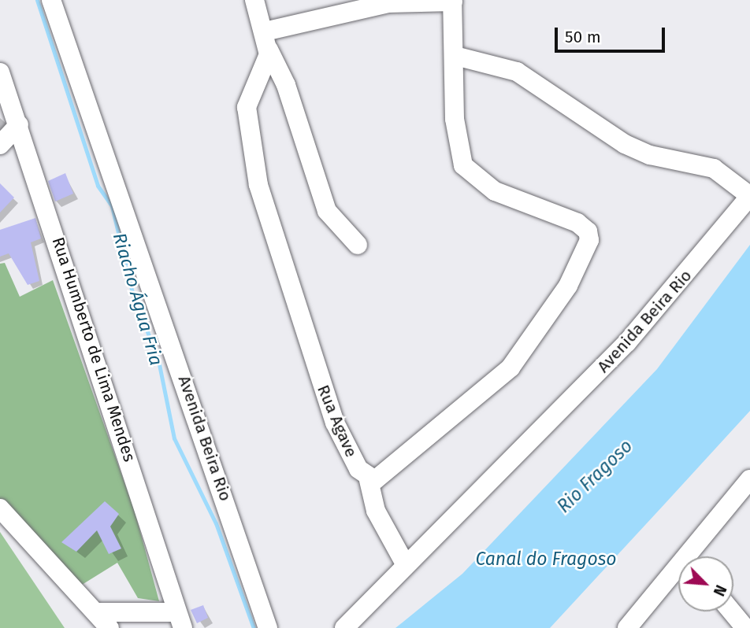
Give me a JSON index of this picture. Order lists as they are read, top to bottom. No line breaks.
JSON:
{"streets":{"street":["Avenida Beira Rio","Rua Humberto de Lima Mendes","Rua Agave"]},"crossings":[["Avenida Beira Rio","Rua Agave"]],"water":["Riacho Água Fria","Rio Fragoso","Canal do Fragoso"],"scale_bar":"50 m","north":"bottom right"}
